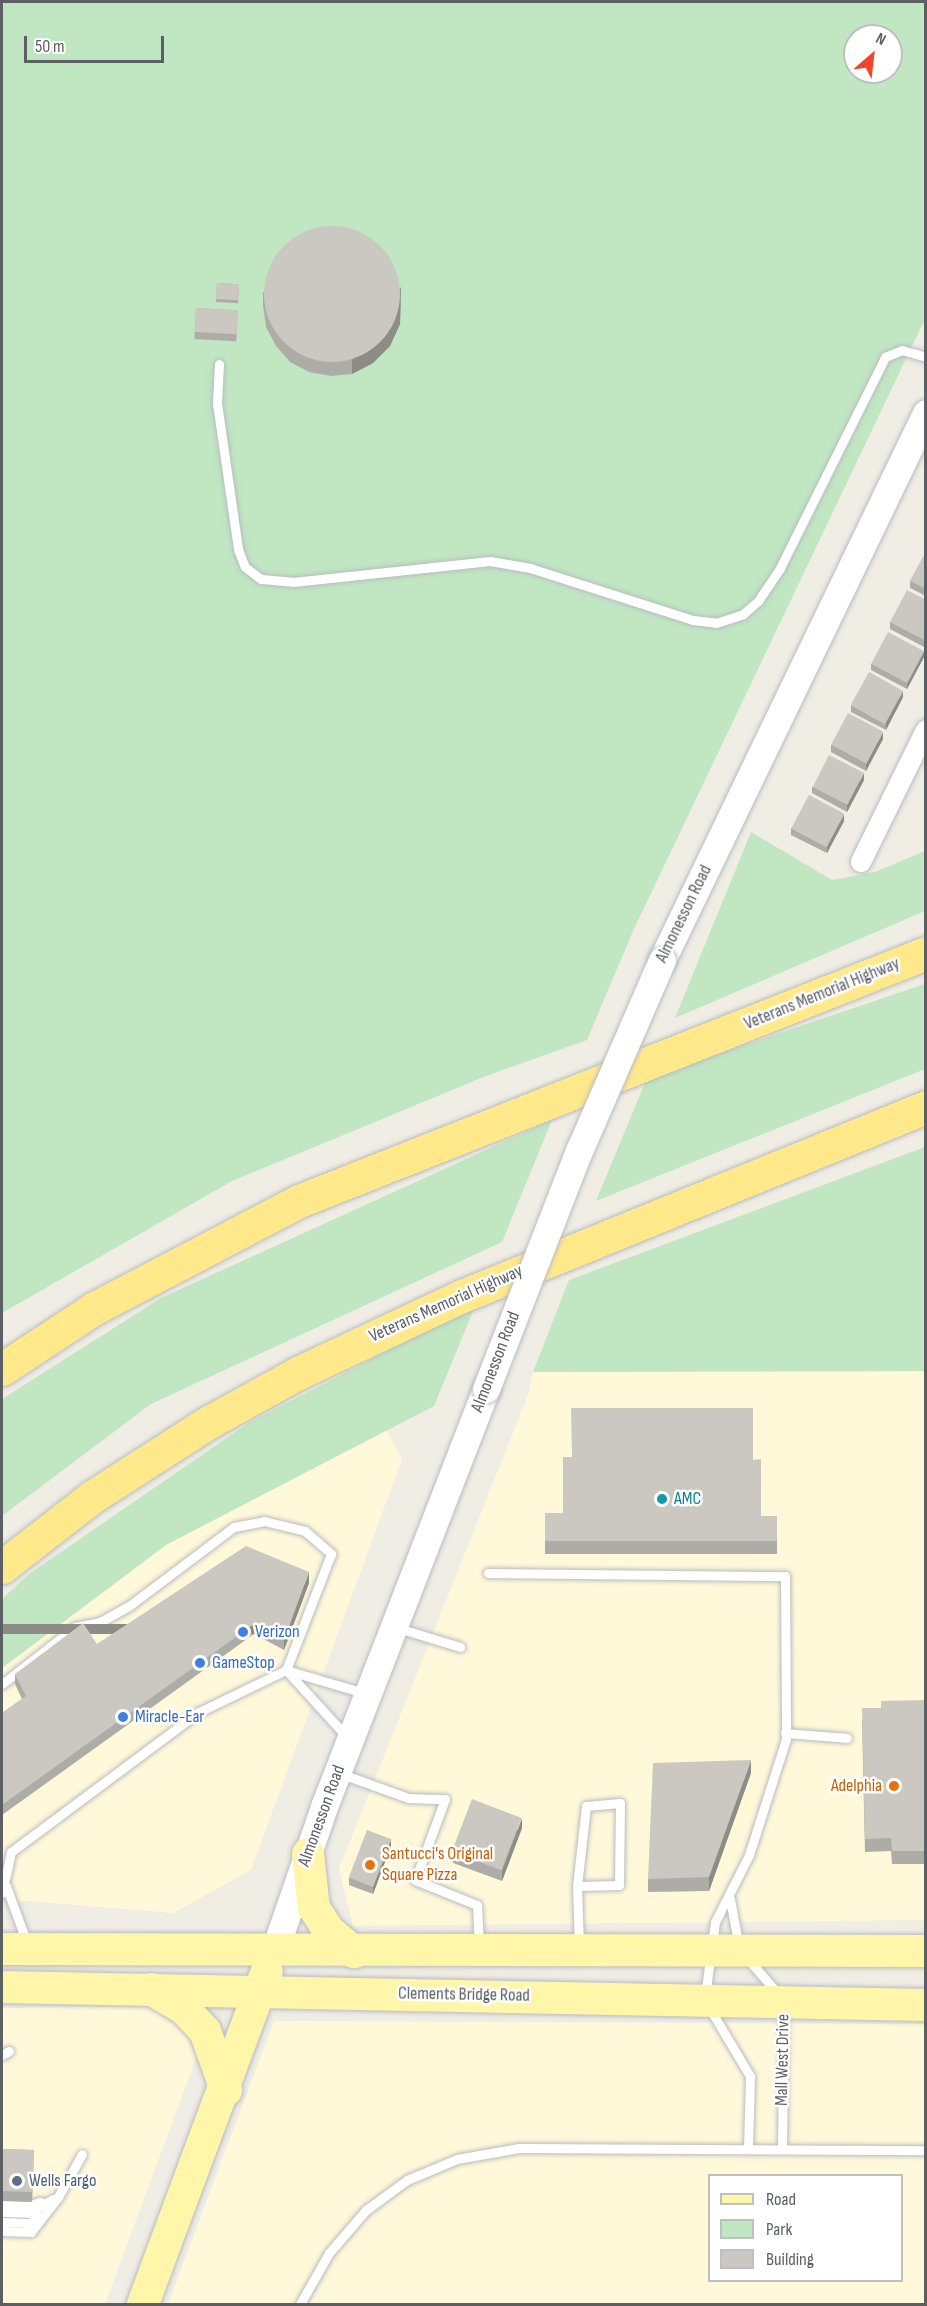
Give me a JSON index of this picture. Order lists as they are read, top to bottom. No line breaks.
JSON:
{"streets":{"highway":["Veterans Memorial Highway"],"main road":["Almonesson Road","Clements Bridge Road"],"lane":["Mall West Drive"]},"crossings":[["Almonesson Road","Clements Bridge Road"],["Clements Bridge Road","Mall West Drive"]],"places":["AMC","Verizon","GameStop","Miracle-Ear","Adelphia","Santucci's Original Square Pizza","Wells Fargo"],"legend":["Road","Park","Building"],"scale_bar":"50 m","north":"top right"}
